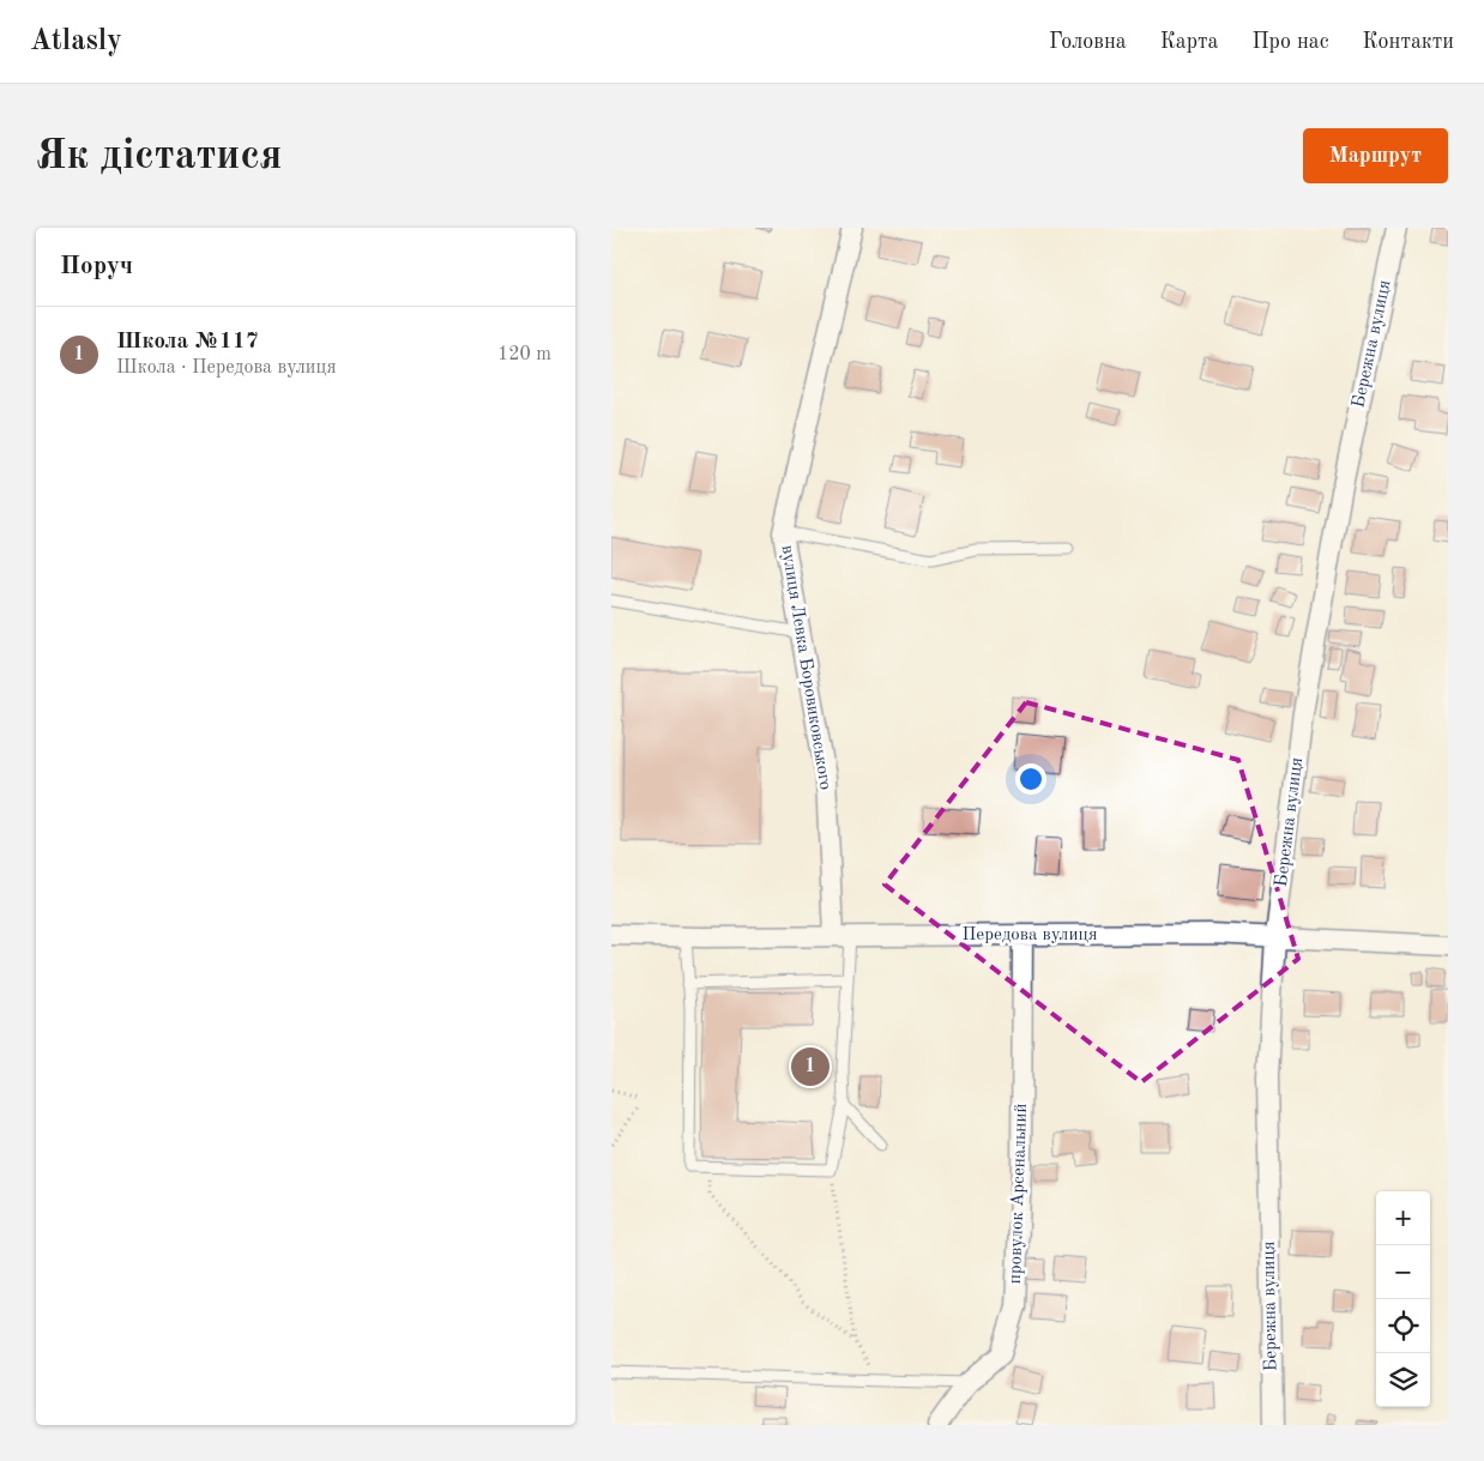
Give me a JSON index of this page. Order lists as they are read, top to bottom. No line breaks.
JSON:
{"streets":{"street":["Бережна вулиця","вулиця Левка Боровиковського","Передова вулиця","провулок Арсенальний"]},"crossings":[["Бережна вулиця","Передова вулиця"],["вулиця Левка Боровиковського","Передова вулиця"],["Передова вулиця","провулок Арсенальний"]],"page":{"header":"Atlasly","nav":["Головна","Карта","Про нас","Контакти"],"buttons":"Маршрут","title":"Як дістатися","heading":"Поруч","list":[{"mark":"1","name":"Школа №117","note":"Школа · Передова вулиця","value":"120 m"}],"pins":"1","map_buttons":["+","−"]}}
